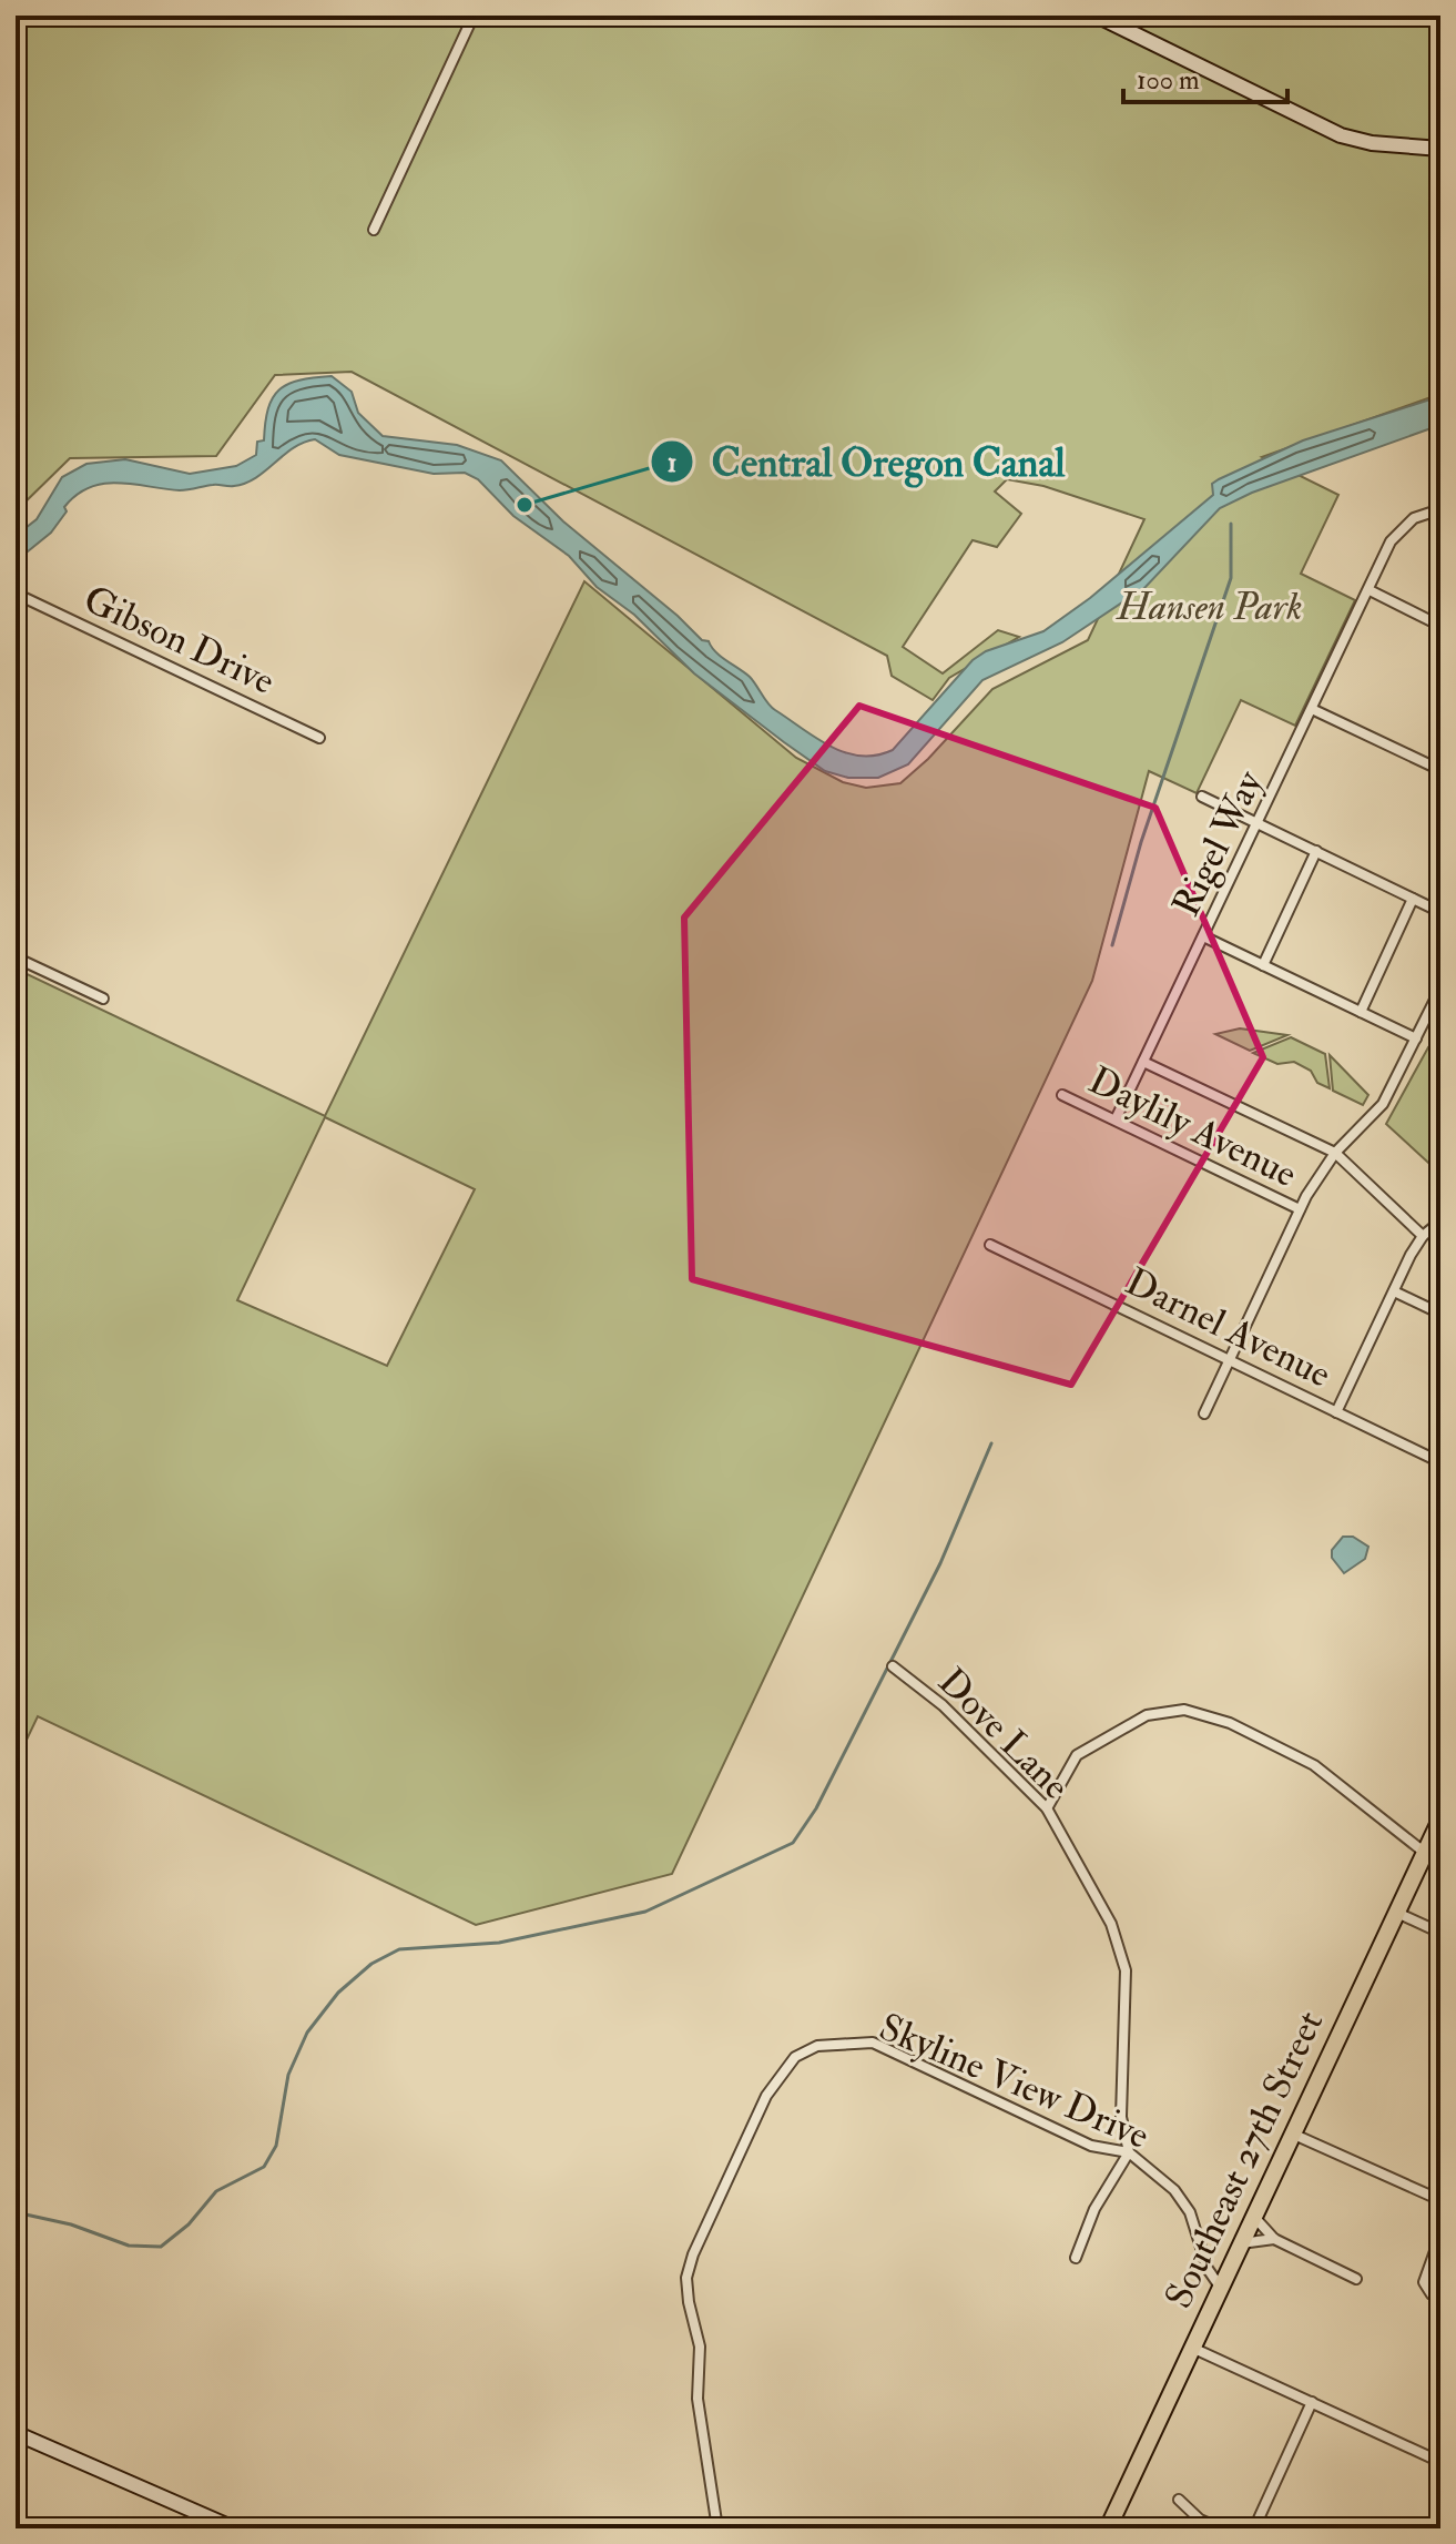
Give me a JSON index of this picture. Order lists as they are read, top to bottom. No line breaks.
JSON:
{"streets":{"main road":["Southeast 27th Street"],"street":["Gibson Drive","Rigel Way","Daylily Avenue","Darnel Avenue","Dove Lane","Skyline View Drive"]},"crossings":[["Rigel Way","Daylily Avenue"],["Dove Lane","Skyline View Drive"],["Skyline View Drive","Southeast 27th Street"]],"parks":["Hansen Park"],"places":["Central Oregon Canal"],"scale_bar":"100 m"}
